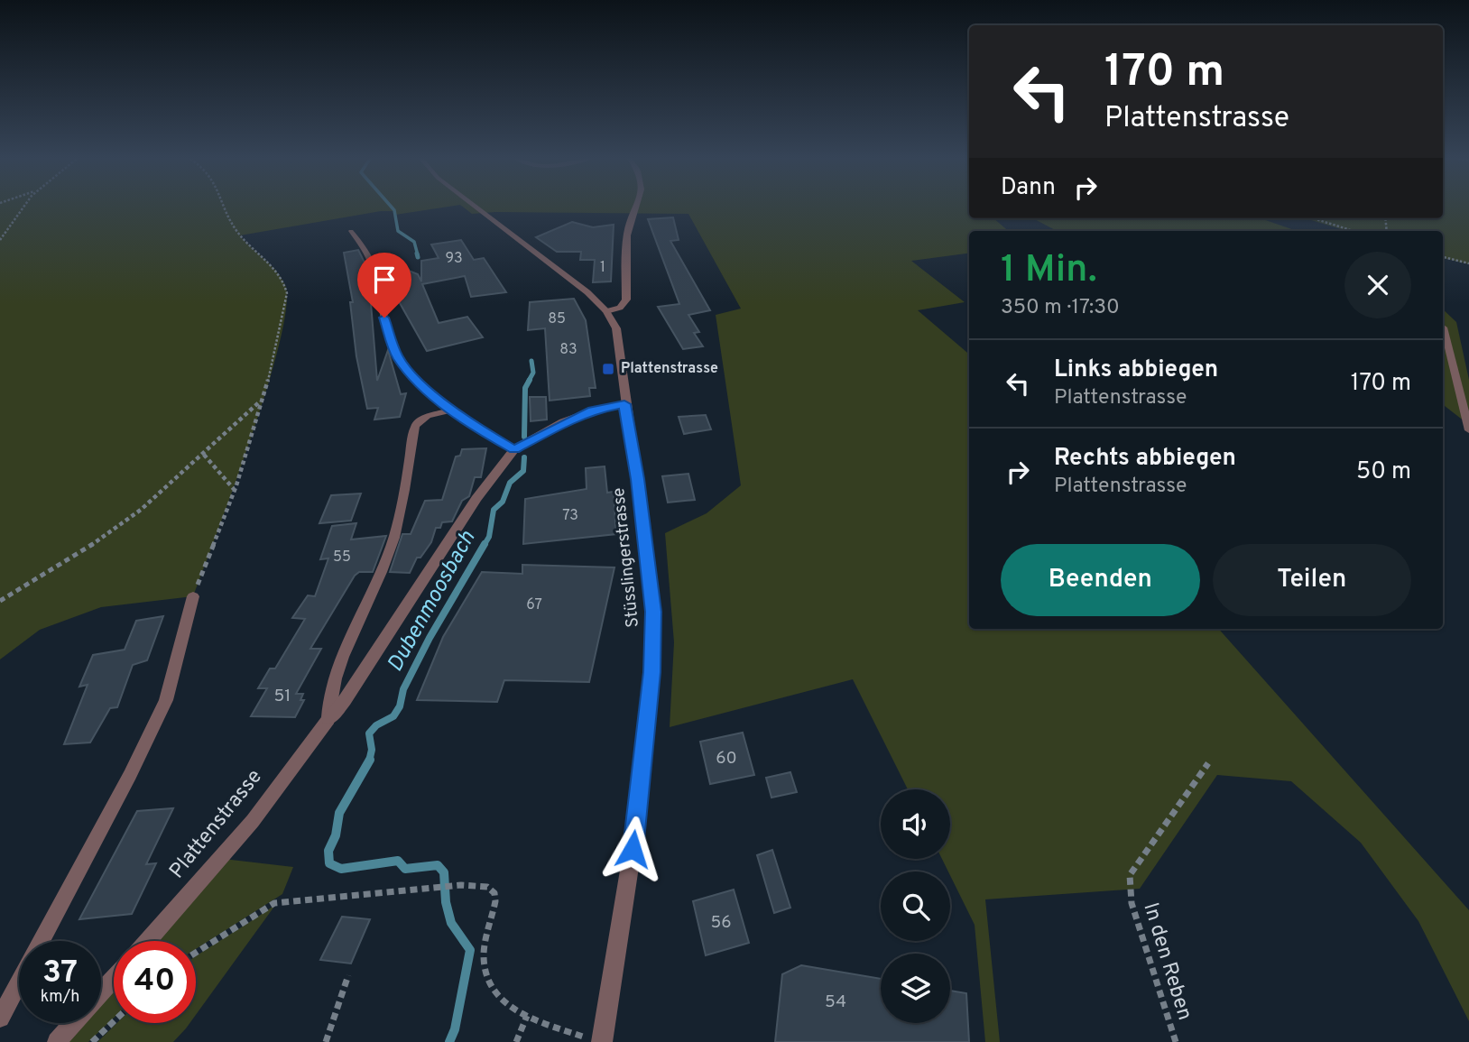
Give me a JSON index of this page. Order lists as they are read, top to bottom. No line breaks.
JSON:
{"streets":{"street":["Stüsslingerstrasse","Plattenstrasse"],"path":["In den Reben"]},"crossings":[["Stüsslingerstrasse","Plattenstrasse"]],"water":["Dubenmoosbach"],"places":{"transit":["Plattenstrasse"]},"house_numbers":["93","1","85","83","73","55","67","51","60","56","54"],"page":{"turn":["170 m","Plattenstrasse"],"then":"Dann","heading":["1 Min.","350 m · 17:30"],"list":[{"name":"Links abbiegen","note":"Plattenstrasse","value":"170 m"},{"name":"Rechts abbiegen","note":"Plattenstrasse","value":"50 m"}],"buttons":["Beenden","Teilen"],"speed":"37 km/h","limit":"40"}}
